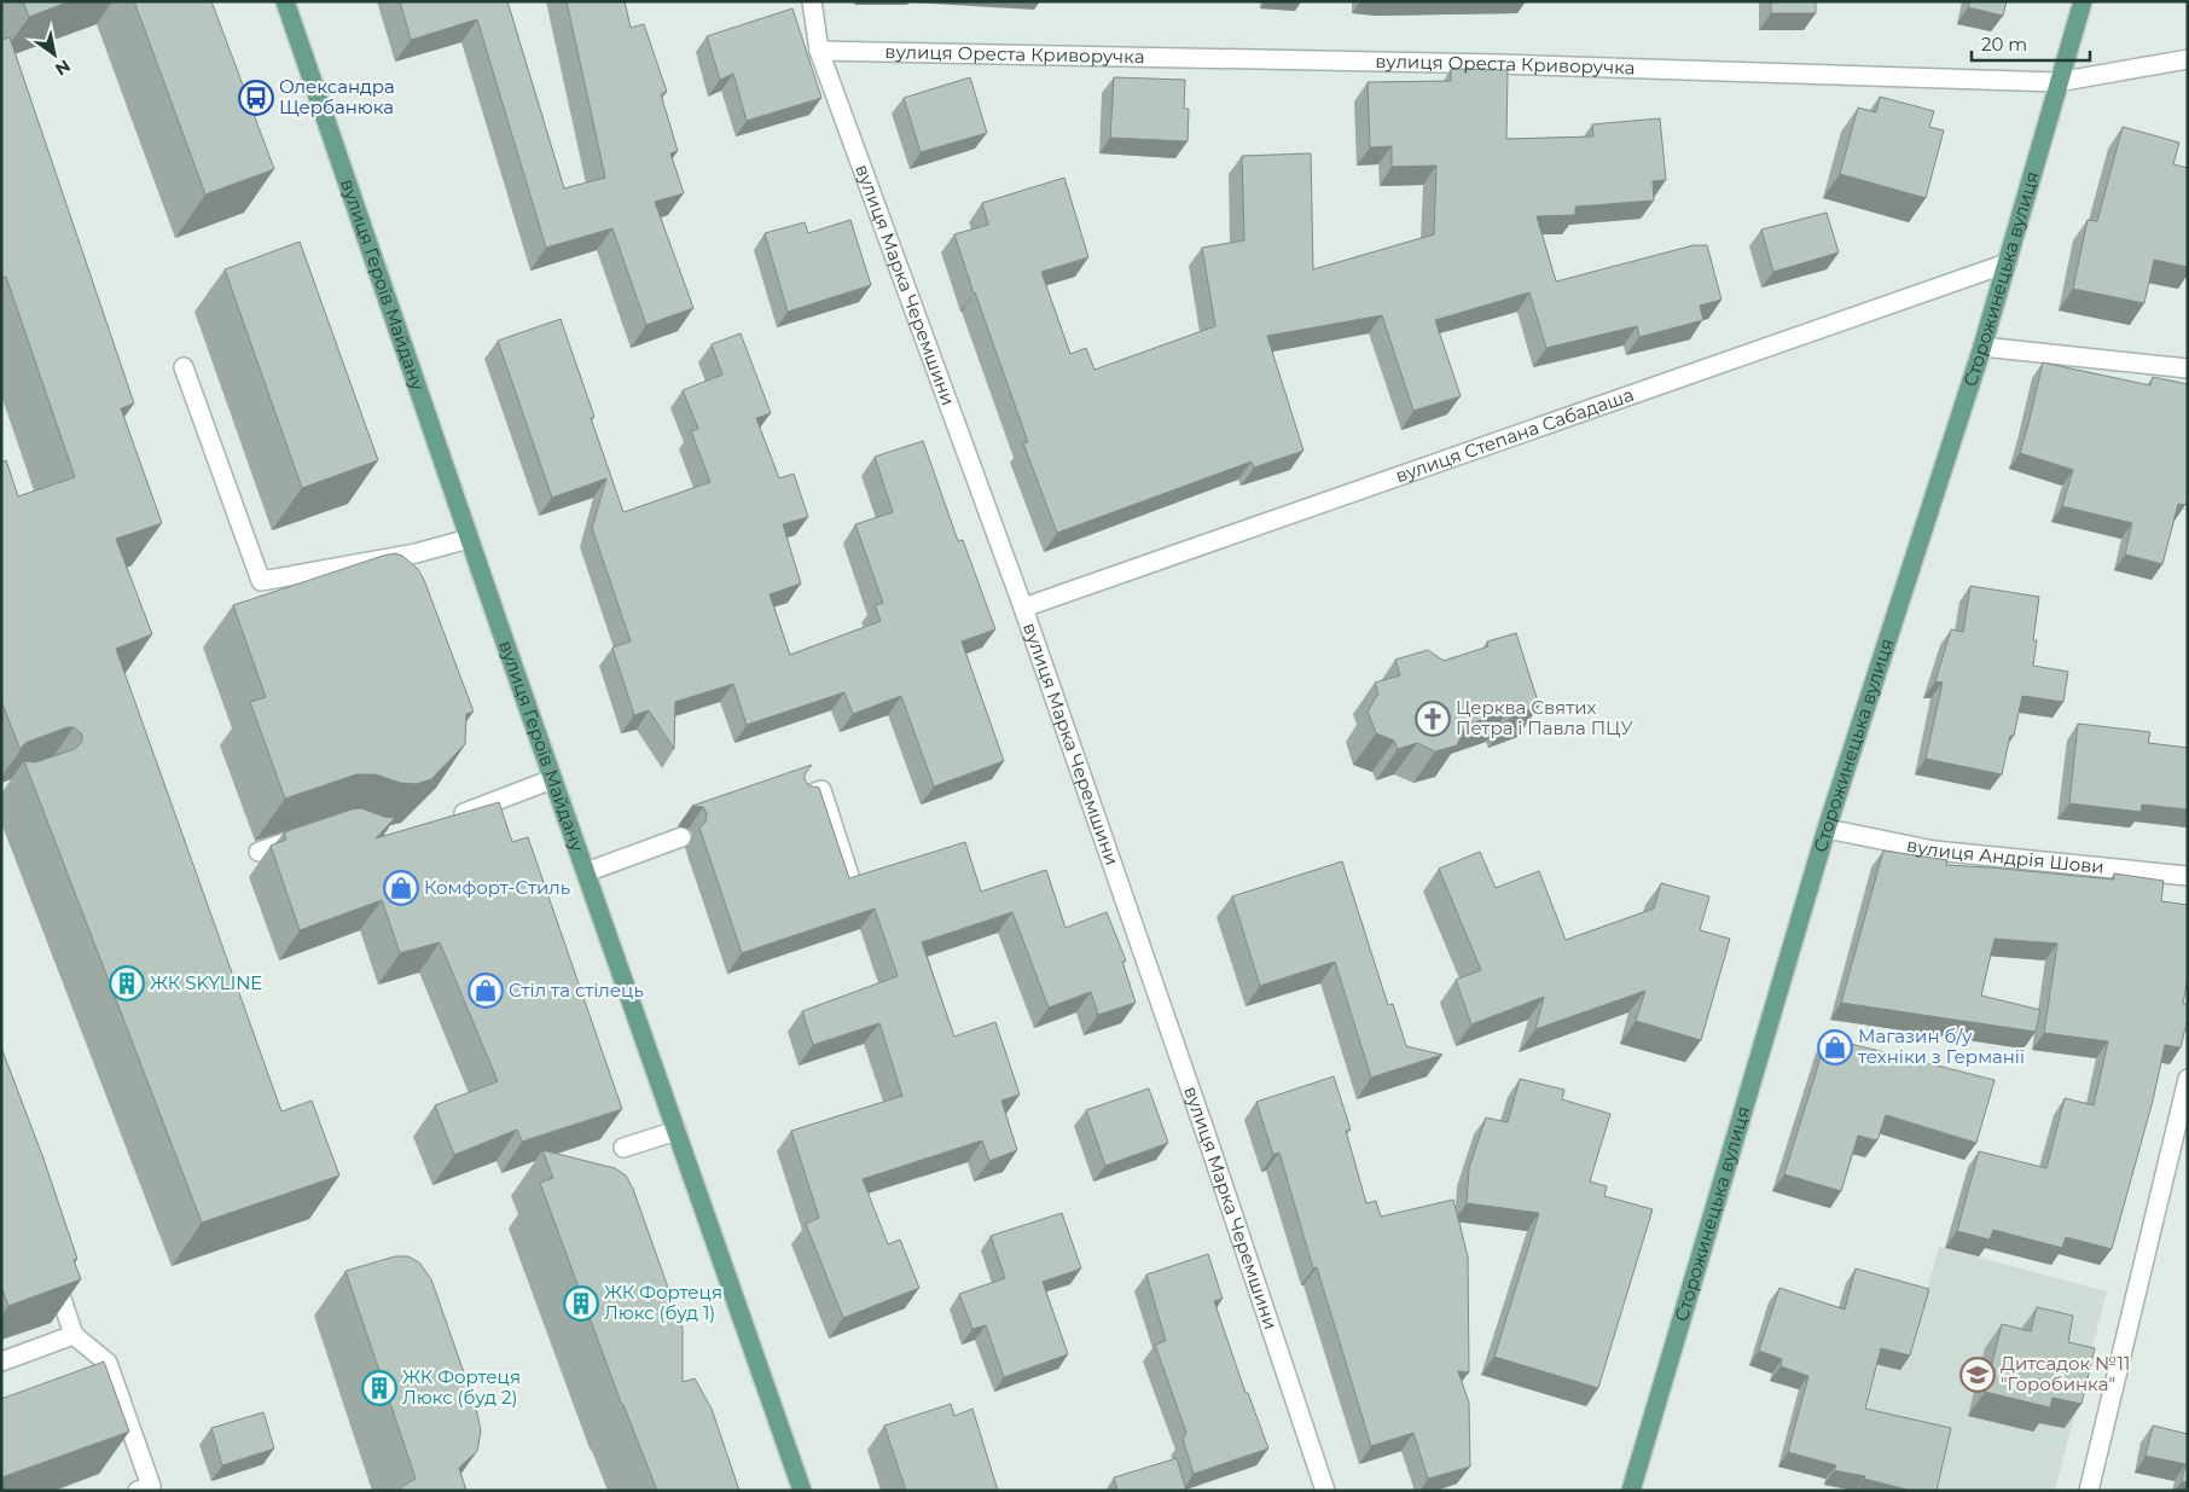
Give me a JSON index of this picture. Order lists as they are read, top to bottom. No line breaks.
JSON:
{"streets":{"main road":["Сторожинецька вулиця","вулиця Героїв Майдану"],"street":["вулиця Ореста Криворучка","вулиця Марка Черемшини","вулиця Степана Сабадаша","вулиця Андрія Шови"]},"crossings":[["вулиця Ореста Криворучка","Сторожинецька вулиця"],["вулиця Ореста Криворучка","вулиця Марка Черемшини"],["Сторожинецька вулиця","вулиця Степана Сабадаша"],["Сторожинецька вулиця","вулиця Андрія Шови"],["вулиця Марка Черемшини","вулиця Степана Сабадаша"]],"places":{"bus stop":["Олександра Щербанюка"],"church":["Церква Святих Петра і Павла ПЦУ"],"shop":["Комфорт-Стиль","Стіл та стілець","Магазин б/у техніки з Германії"],"building":["ЖК SKYLINE","ЖК Фортеця Люкс (буд 1)","ЖК Фортеця Люкс (буд 2)"],"school or university":["Дитсадок №11 \"Горобинка\""]},"scale_bar":"20 m","north":"bottom right"}
